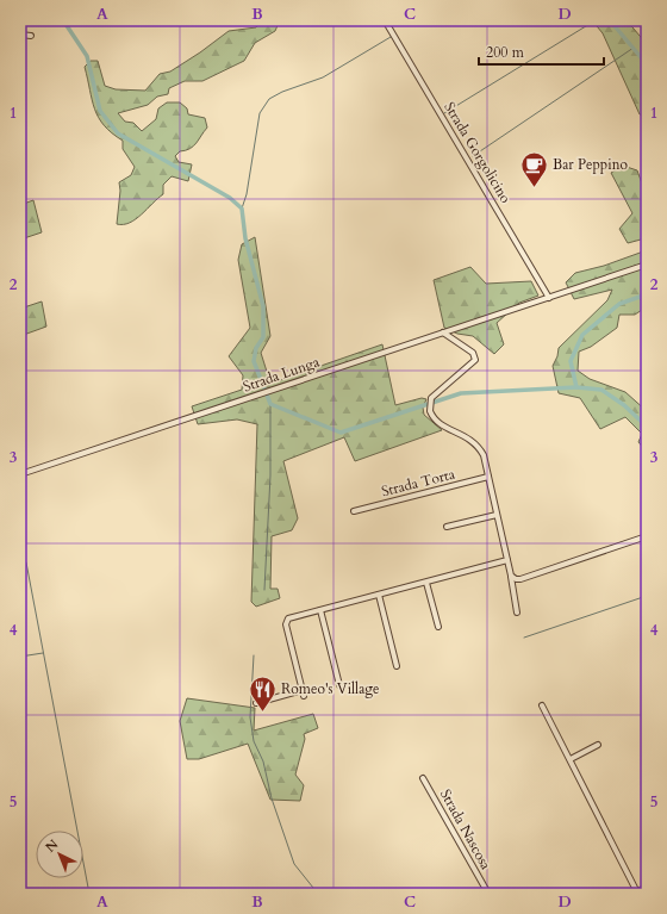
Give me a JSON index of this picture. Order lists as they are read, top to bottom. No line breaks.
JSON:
{"streets":{"street":["Strada Gorgolicino","Strada Lunga","Strada Torta","Strada Nascosa"]},"crossings":[["Strada Gorgolicino","Strada Lunga"]],"places":{"cafe":["Bar Peppino"],"restaurant":["Romeo's Village"]},"scale_bar":"200 m","north":"top left","grid":{"columns":["A","B","C","D"],"rows":["1","2","3","4","5"]}}
